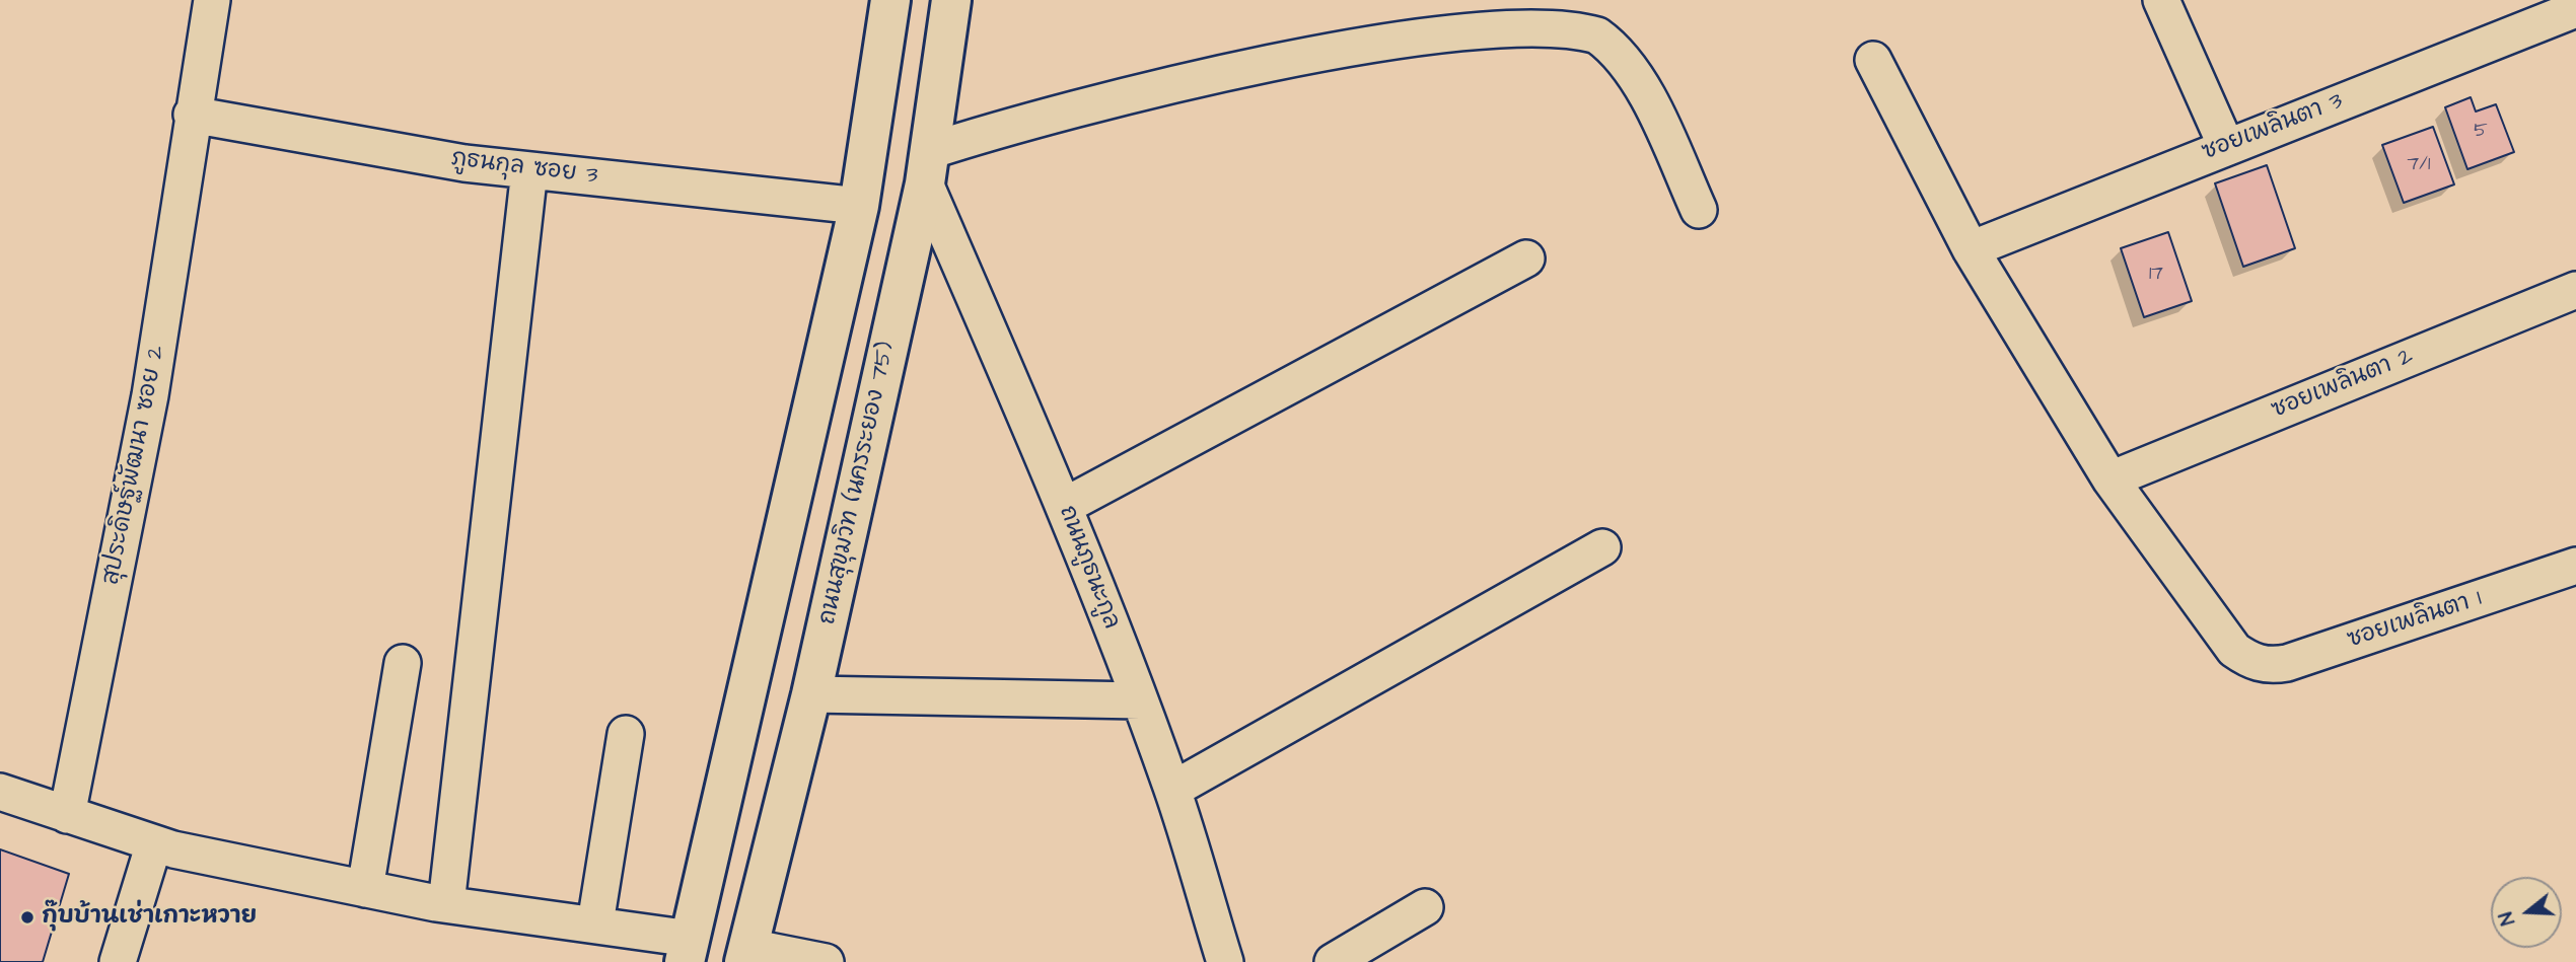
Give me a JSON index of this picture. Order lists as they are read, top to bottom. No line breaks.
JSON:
{"streets":{"street":["ซอยเพลินตา 3","ภูธนกุล ซอย 3","ซอยเพลินตา 2","สุประดิษฐ์พัฒนา ซอย 2","ถนนสุขุมวิท (นครระยอง 75)","ถนนภูธนะกูล","ซอยเพลินตา 1"]},"crossings":[["ภูธนกุล ซอย 3","สุประดิษฐ์พัฒนา ซอย 2"],["ซอยเพลินตา 2","ซอยเพลินตา 1"],["ถนนสุขุมวิท (นครระยอง 75)","ถนนภูธนะกูล"]],"places":["กุ๊บบ้านเช่าเกาะหวาย"],"house_numbers":["5","7/1","17"],"north":"left"}
